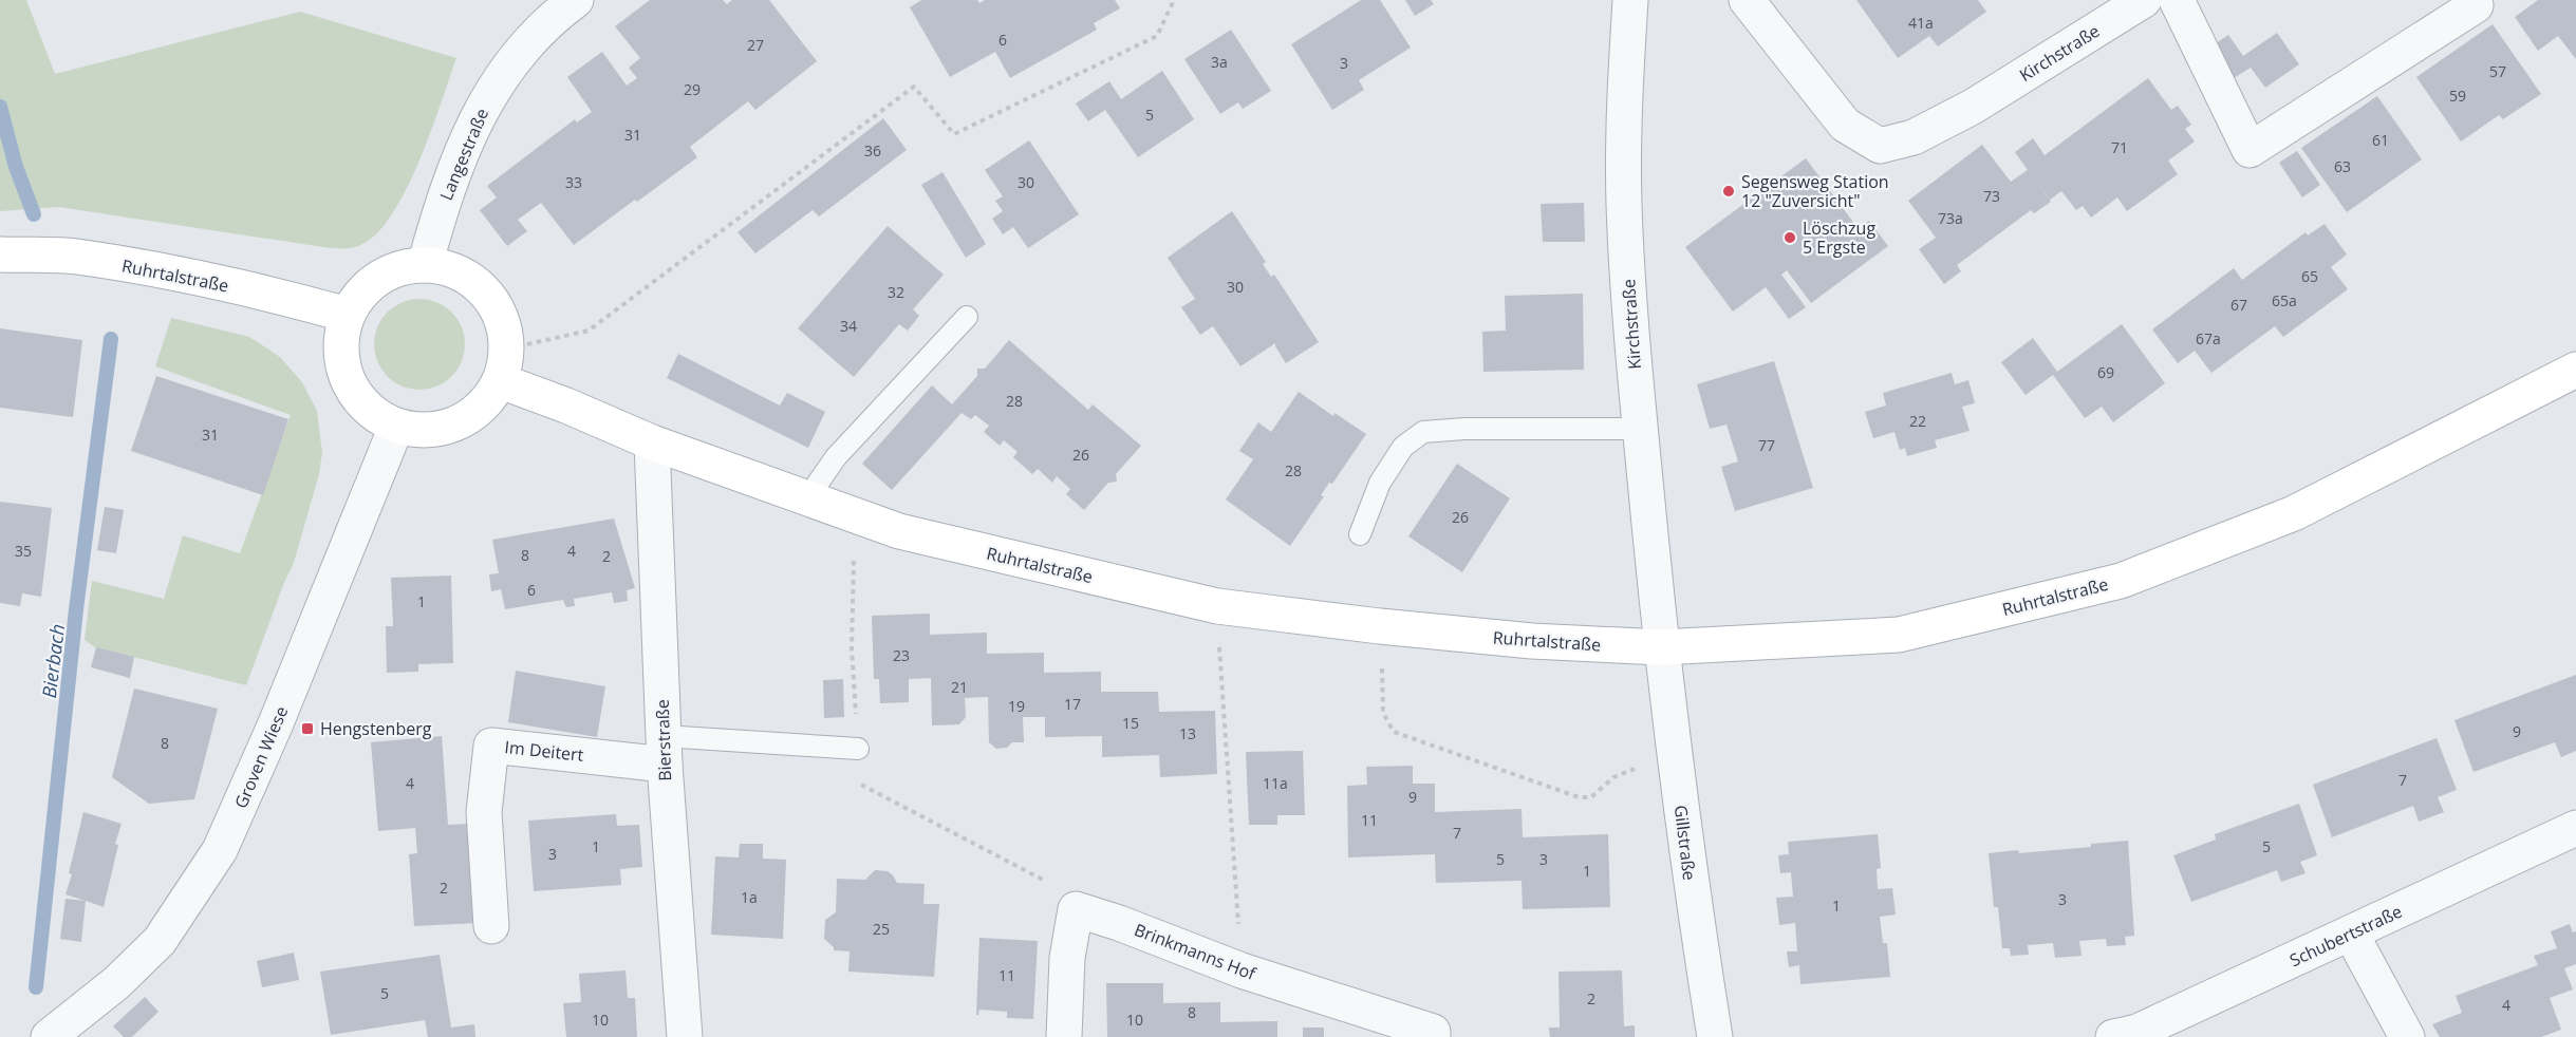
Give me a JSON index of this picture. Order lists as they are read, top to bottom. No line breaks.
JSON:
{"streets":{"main road":["Ruhrtalstraße"],"street":["Kirchstraße","Langestraße","Bierstraße","Im Deitert","Groven Wiese","Gillstraße","Schubertstraße","Brinkmanns Hof"]},"crossings":[["Kirchstraße","Ruhrtalstraße"],["Kirchstraße","Gillstraße"],["Langestraße","Ruhrtalstraße"],["Langestraße","Groven Wiese"],["Ruhrtalstraße","Bierstraße"],["Ruhrtalstraße","Groven Wiese"],["Ruhrtalstraße","Gillstraße"],["Bierstraße","Im Deitert"]],"water":["Bierbach"],"places":{"other":["Segensweg Station 12 \"Zuversicht\"","Löschzug 5 Ergste"],"transit":["Hengstenberg"]},"house_numbers":["41a","6","27","3a","3","57","29","59","5","31","61","71","36","63","33","30","73","73a","65","30","32","65a","67","34","67a","69","28","22","31","77","26","28","26","35","4","8","2","6","1","23","21","17","19","15","9","13","8","7","4","11a","9","11","7","1","5","3","5","3","1","2","1a","3","1","25","11","5","2","4","8","10","10"]}
